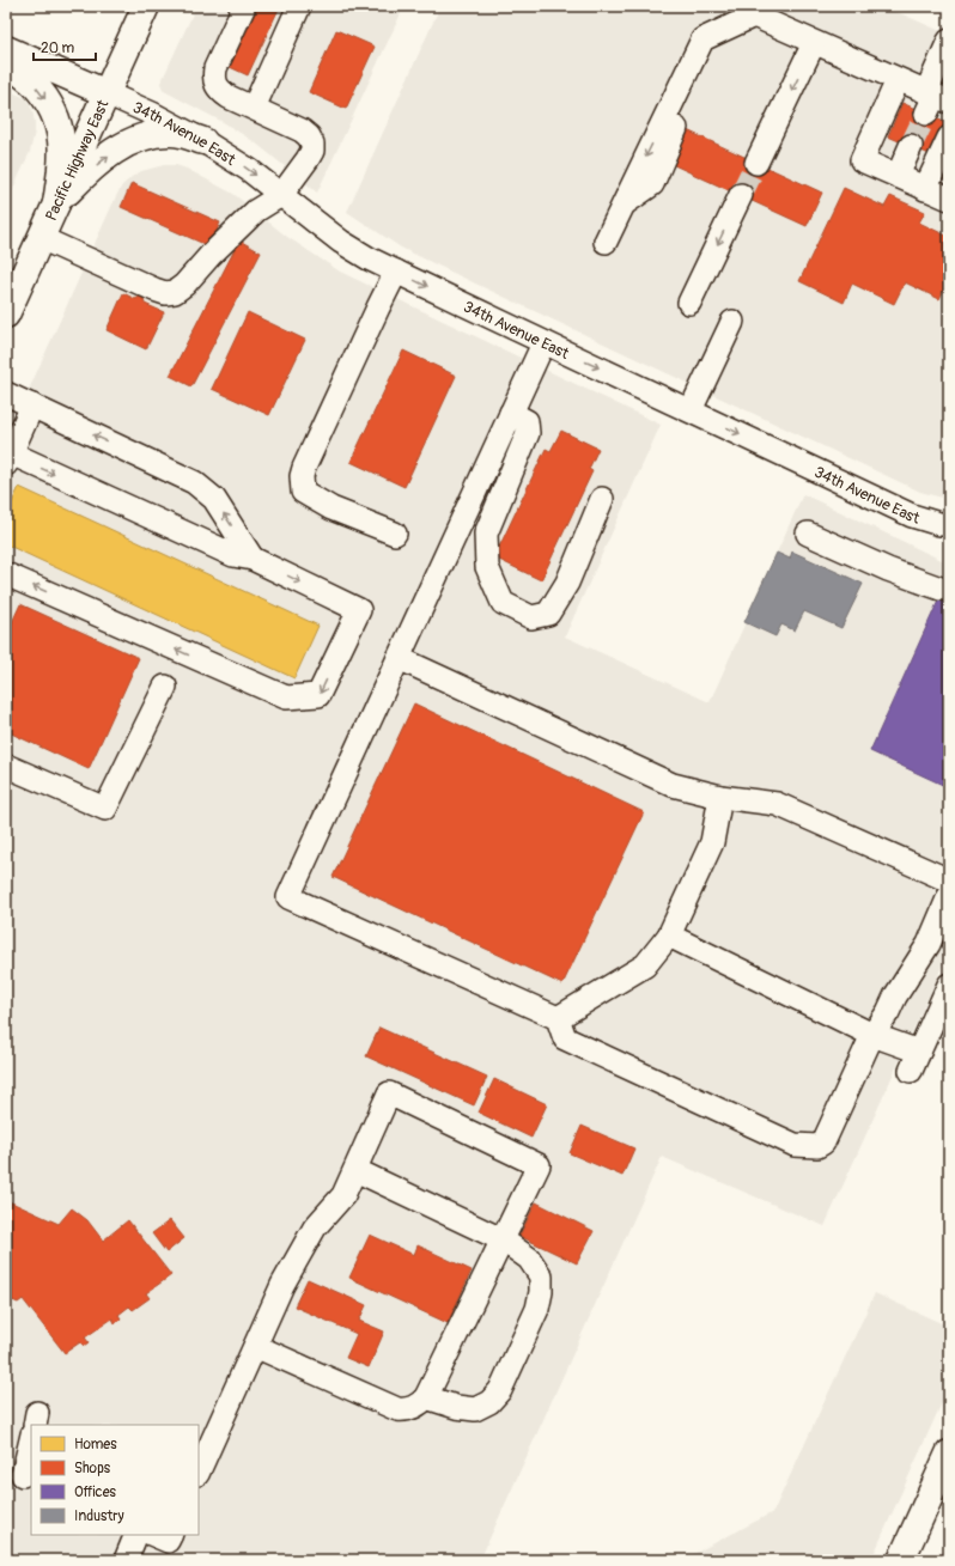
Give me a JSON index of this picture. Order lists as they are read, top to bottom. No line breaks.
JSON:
{"streets":{"main road":["Pacific Highway East"],"street":["34th Avenue East"]},"crossings":[["34th Avenue East","Pacific Highway East"]],"one_way":["34th Avenue East"],"legend":["Homes","Shops","Offices","Industry"],"scale_bar":"20 m"}
